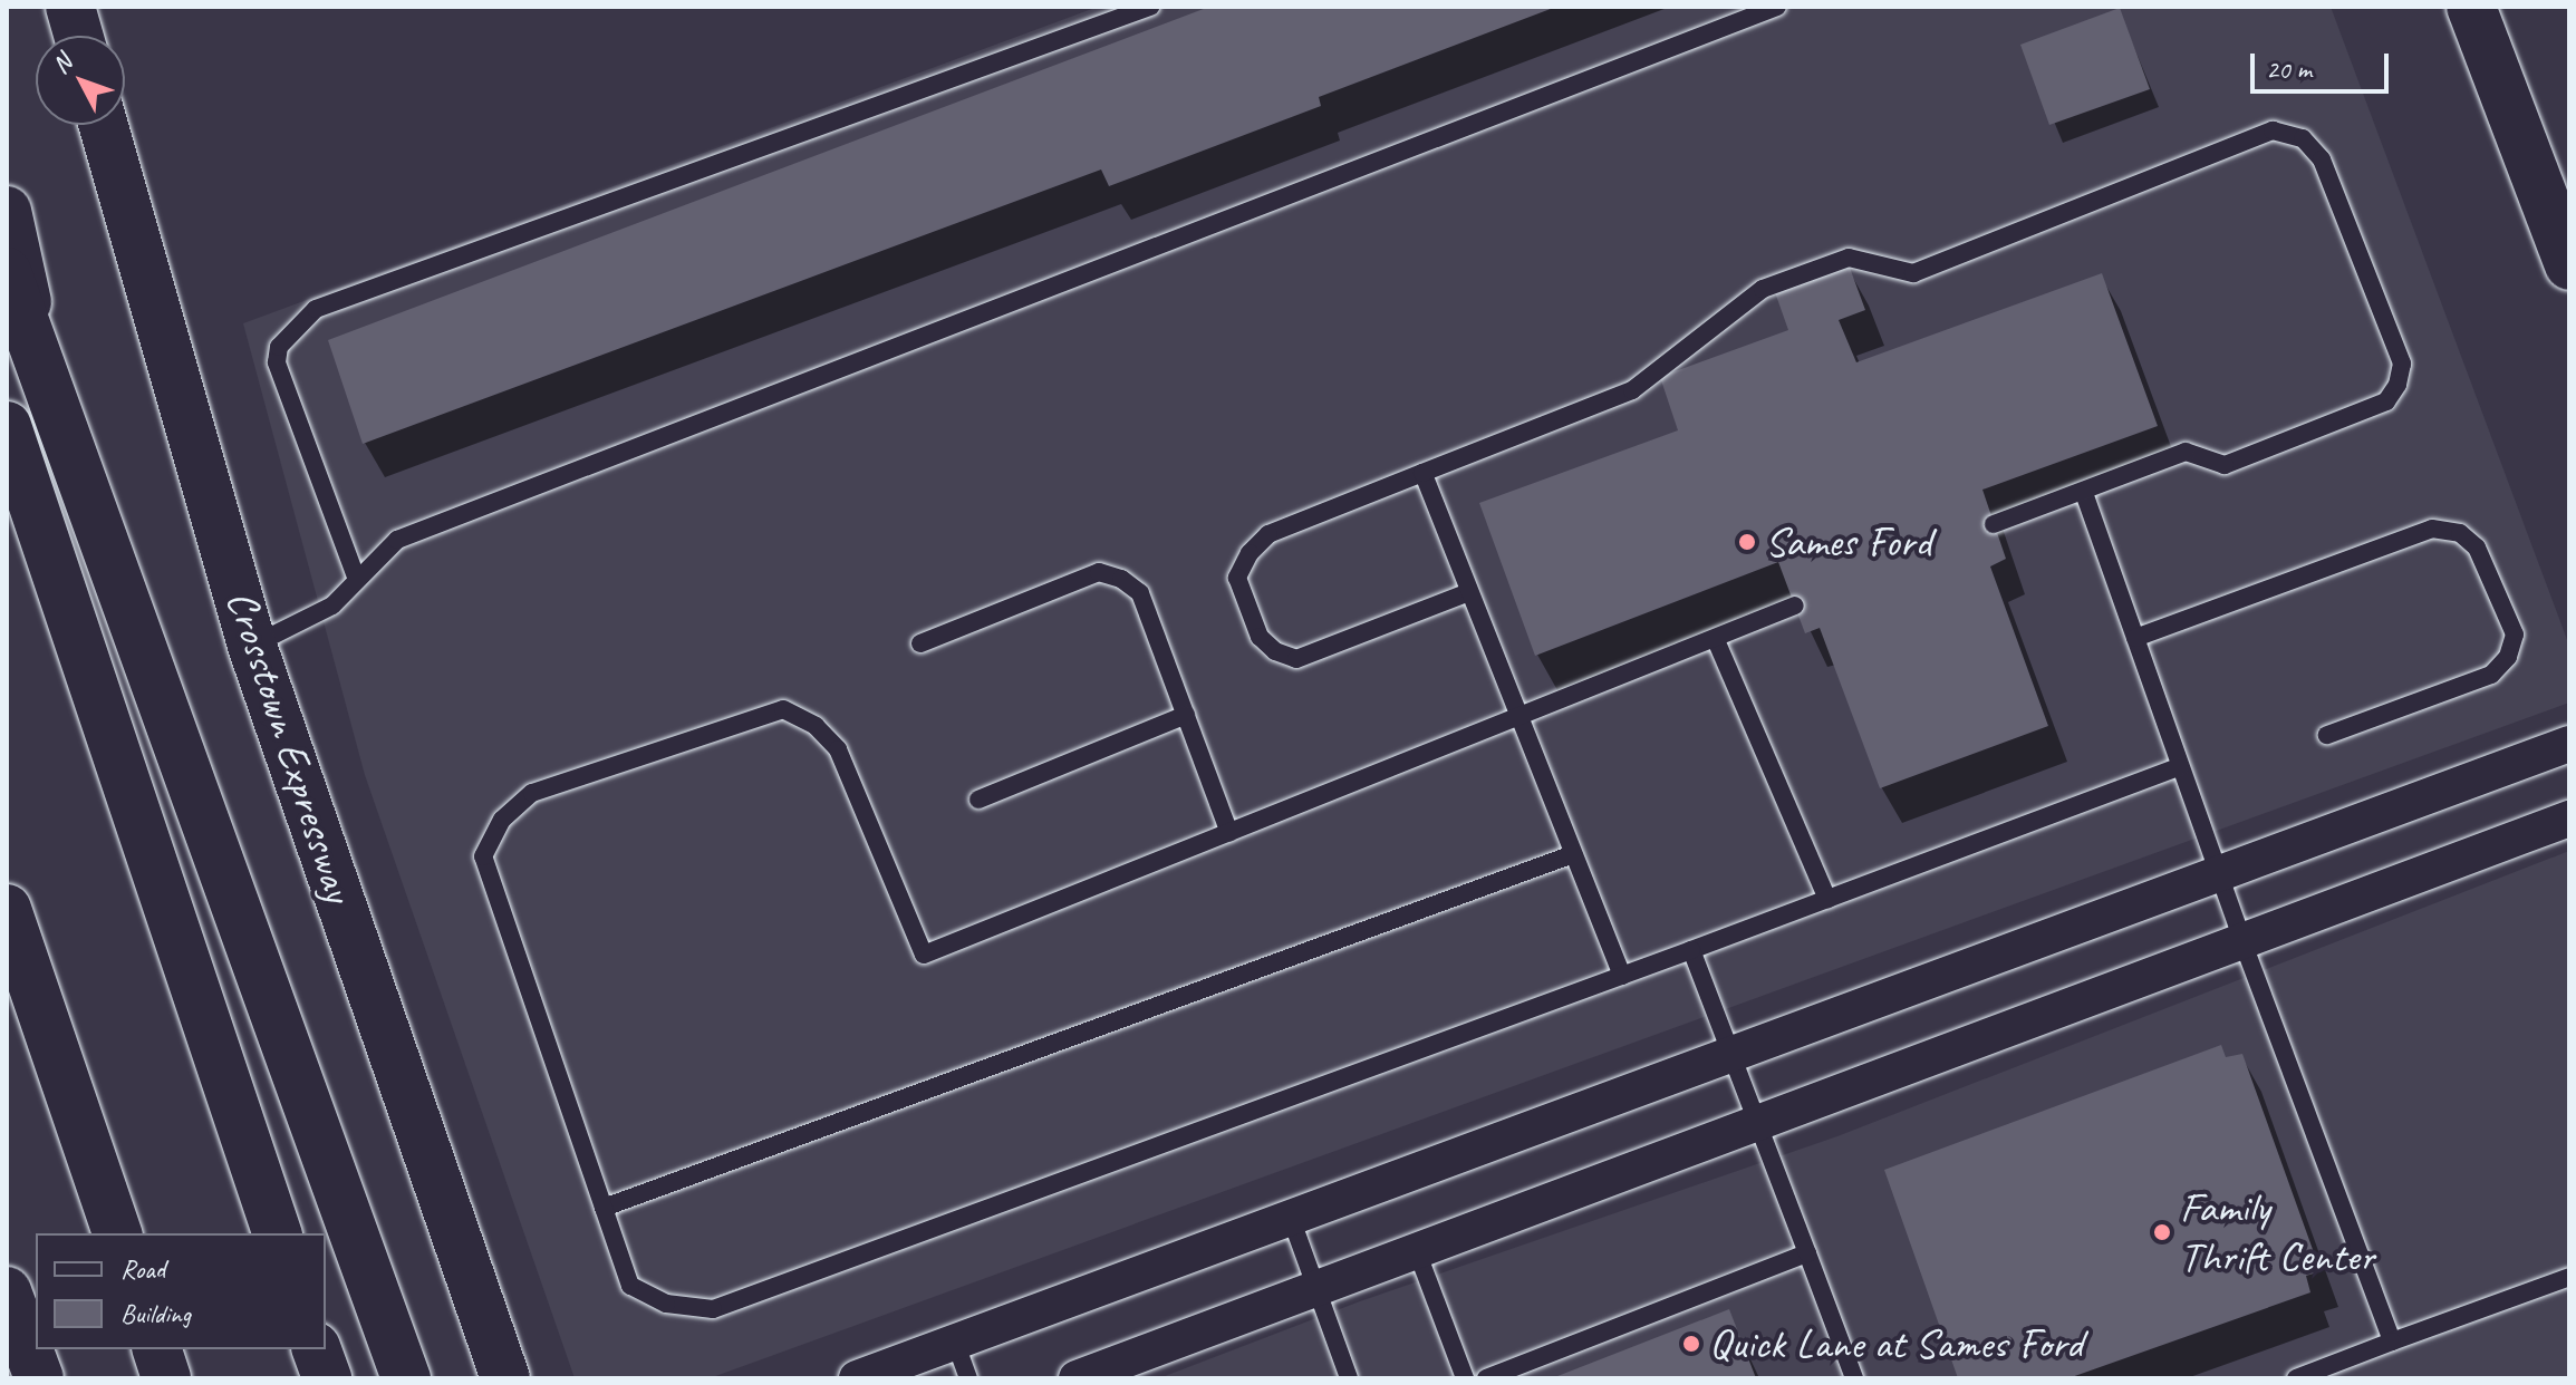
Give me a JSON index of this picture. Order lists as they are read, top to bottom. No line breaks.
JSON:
{"streets":{"main road":["Crosstown Expressway"]},"places":["Sames Ford","Family Thrift Center","Quick Lane at Sames Ford"],"legend":["Road","Building"],"scale_bar":"20 m","north":"top left"}
